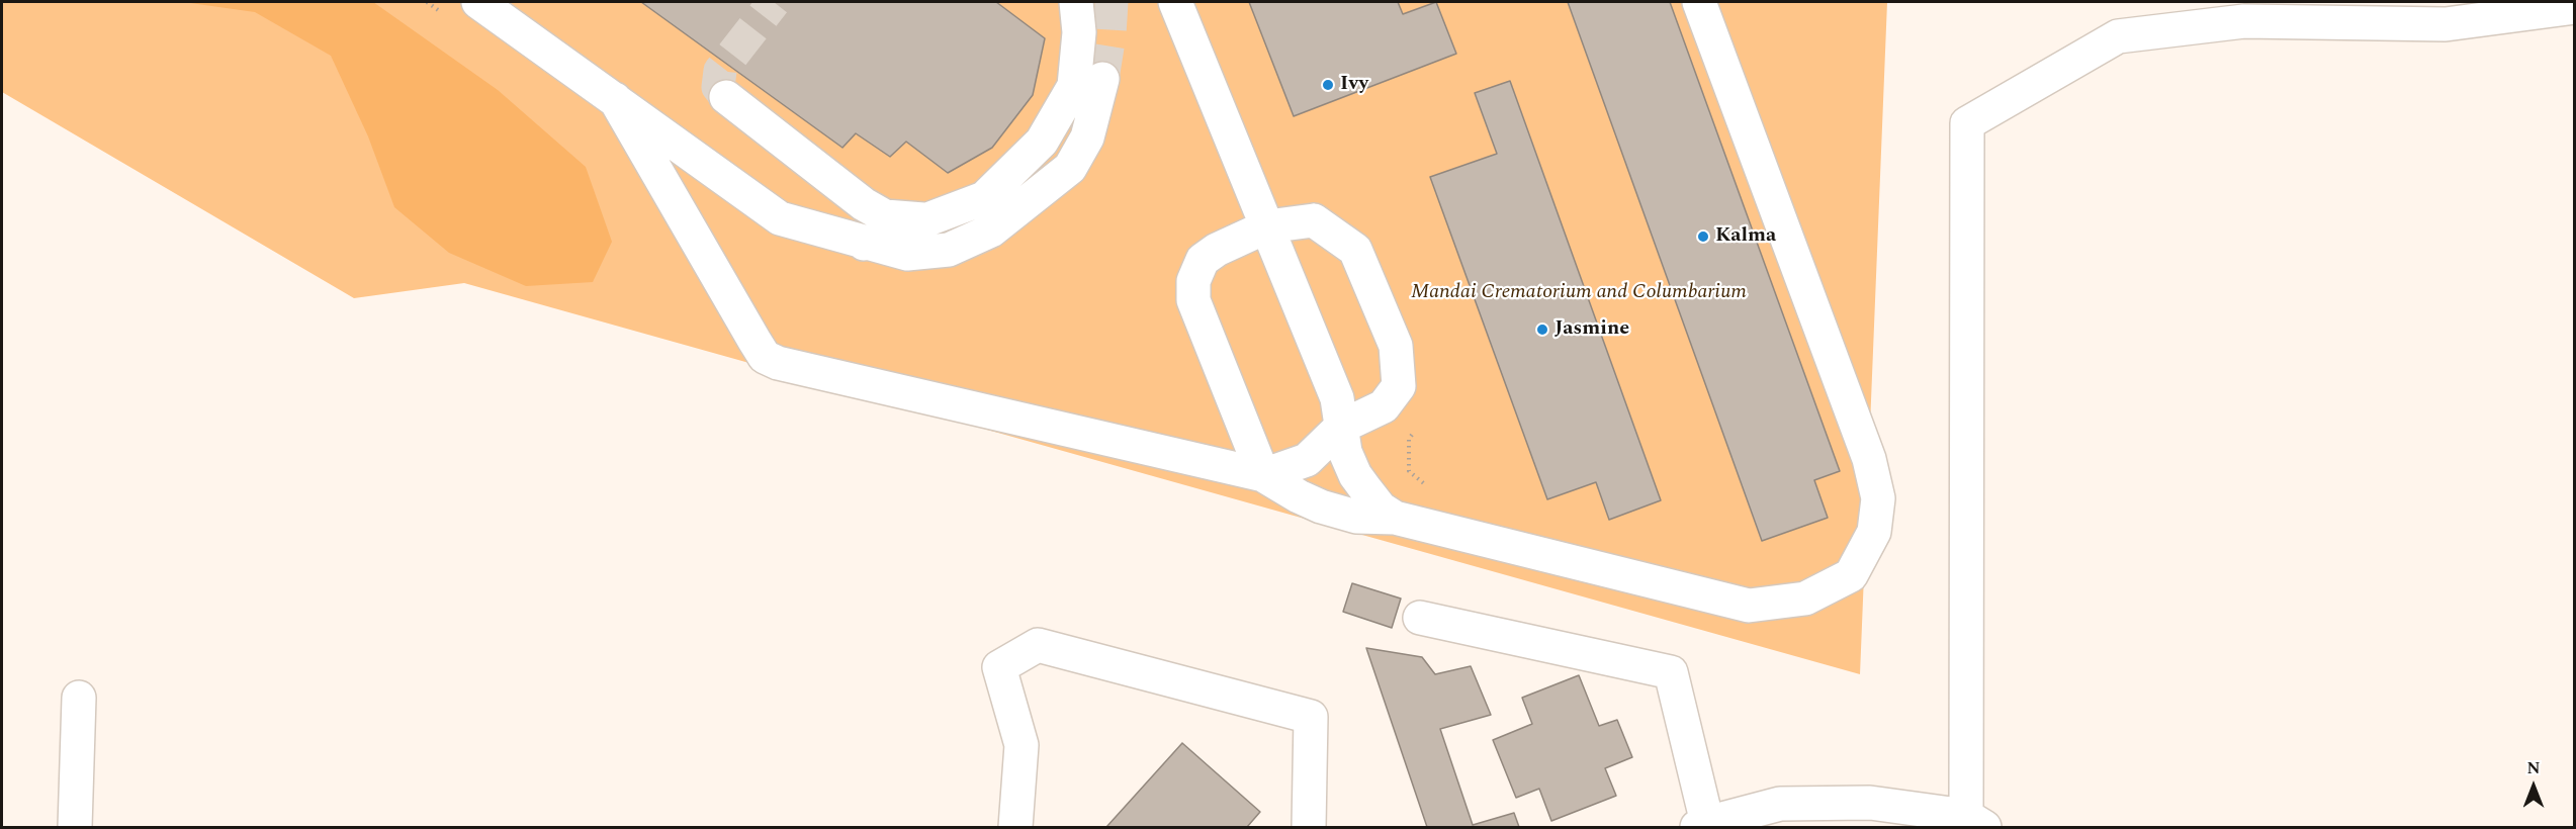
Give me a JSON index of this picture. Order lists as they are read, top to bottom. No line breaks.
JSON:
{"parks":["Mandai Crematorium and Columbarium"],"places":["Ivy","Kalma","Jasmine"],"north":"top"}
